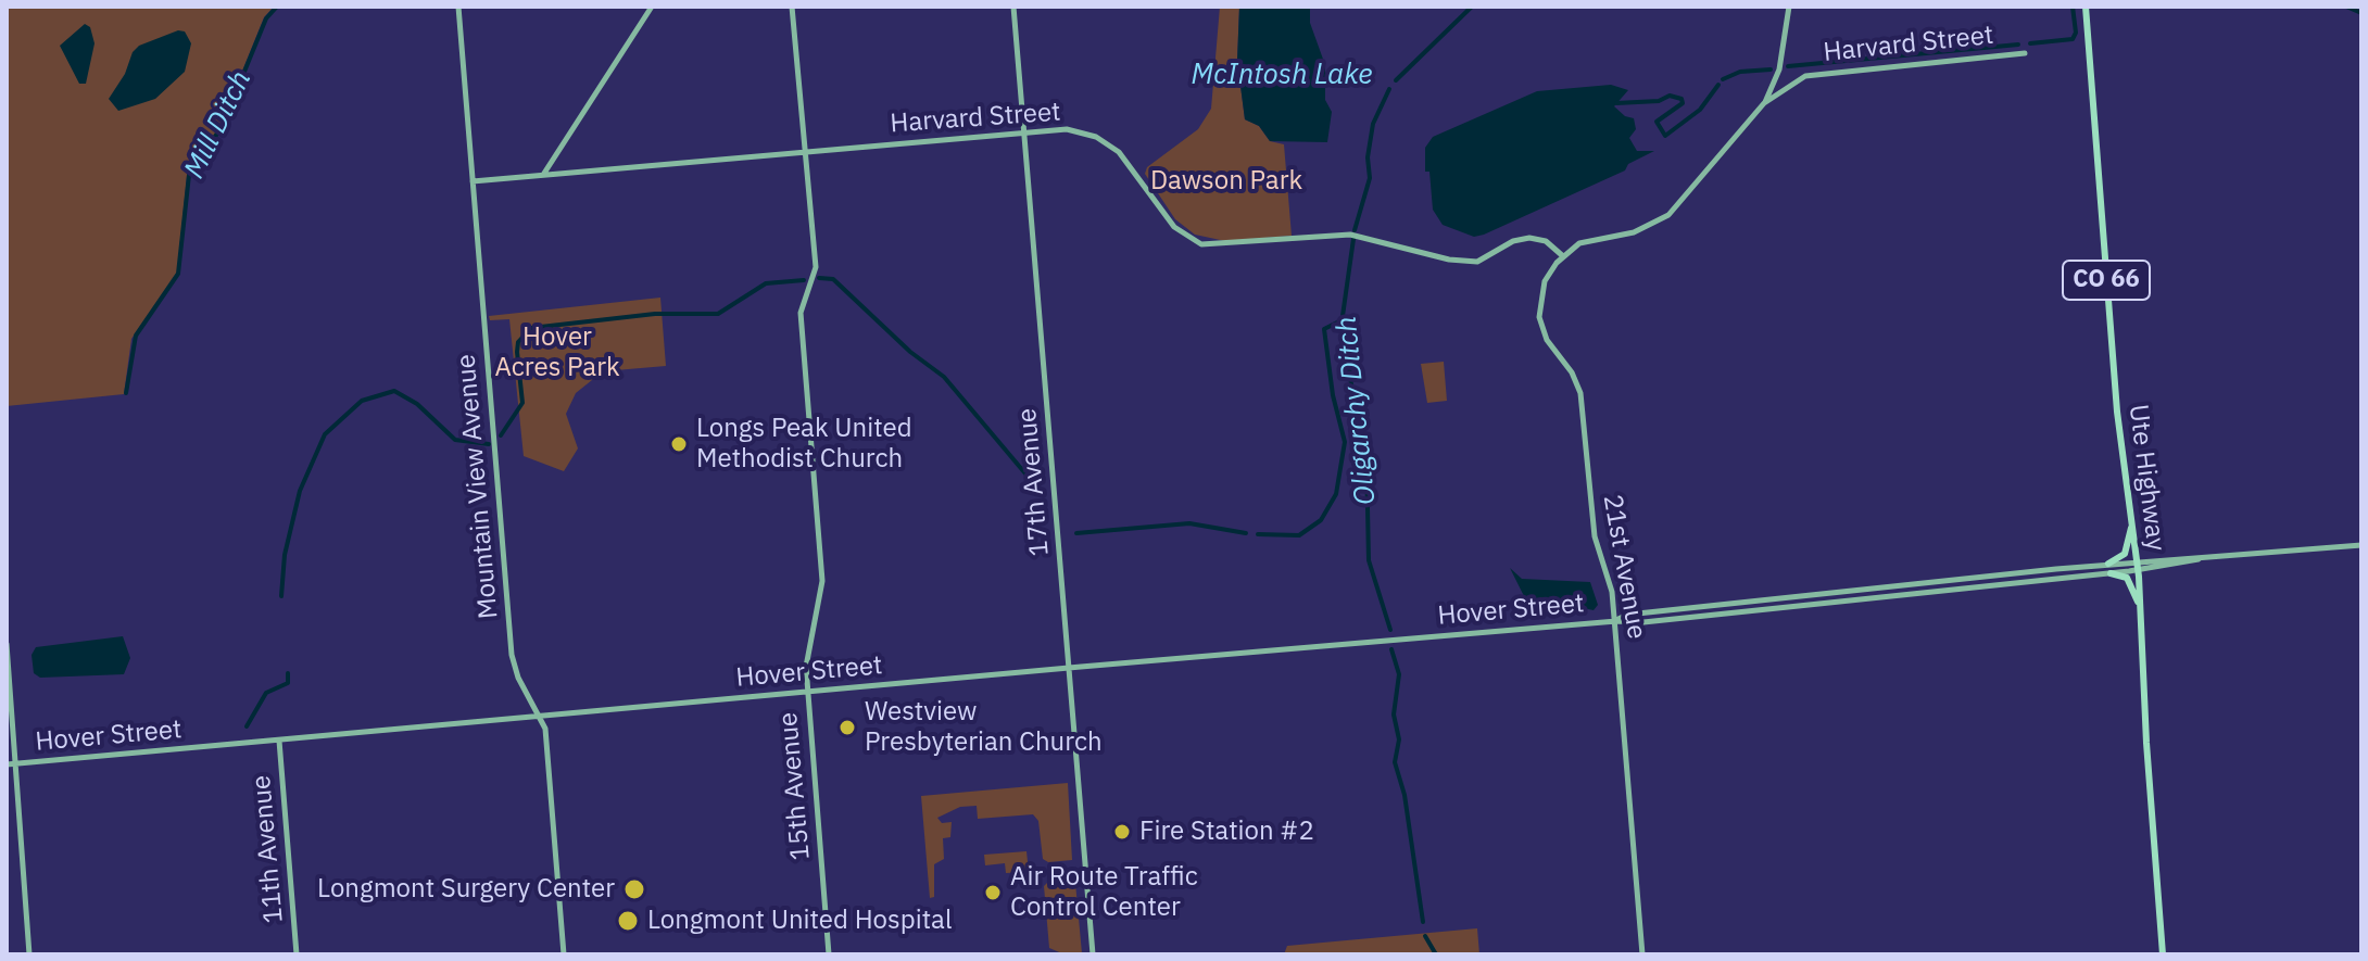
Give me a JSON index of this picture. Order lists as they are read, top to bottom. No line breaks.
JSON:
{"streets":{"main road":["CO 66","Ute Highway"],"street":["Harvard Street","17th Avenue","Mountain View Avenue","21st Avenue","Hover Street","15th Avenue","11th Avenue"]},"crossings":[["Harvard Street","17th Avenue"],["Harvard Street","Mountain View Avenue"],["Harvard Street","21st Avenue"],["Harvard Street","15th Avenue"],["Ute Highway","Hover Street"],["17th Avenue","Hover Street"],["Mountain View Avenue","Hover Street"],["21st Avenue","Hover Street"],["Hover Street","15th Avenue"],["Hover Street","11th Avenue"]],"water":["McIntosh Lake","Mill Ditch","Oligarchy Ditch"],"parks":["Dawson Park","Hover Acres Park"],"places":["Longs Peak United Methodist Church","Westview Presbyterian Church","Fire Station #2","Longmont Surgery Center","Air Route Traffic Control Center","Longmont United Hospital"]}
